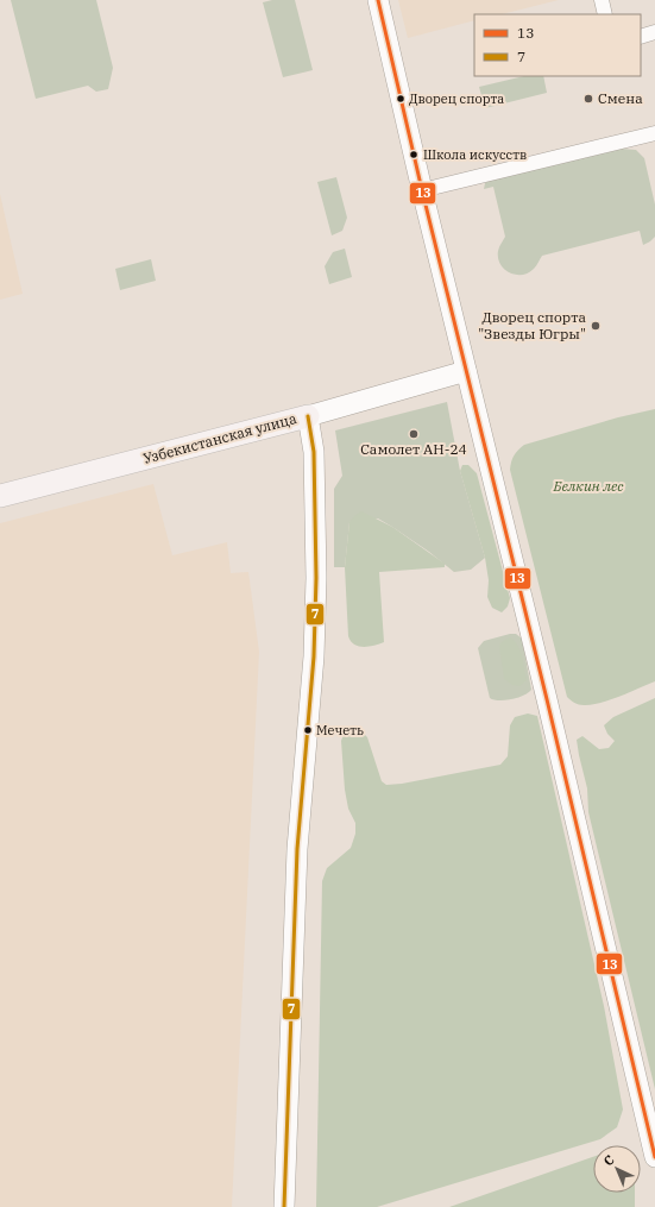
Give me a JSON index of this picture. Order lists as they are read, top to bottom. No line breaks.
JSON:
{"streets":{"main road":["Узбекистанская улица"]},"parks":["Белкин лес"],"places":["Дворец спорта","Смена","Школа искусств","Дворец спорта \"Звезды Югры\"","Самолет АН-24","Мечеть"],"lines":["transit line 13","transit line 7"],"legend":["13","7"],"north":"top left"}
